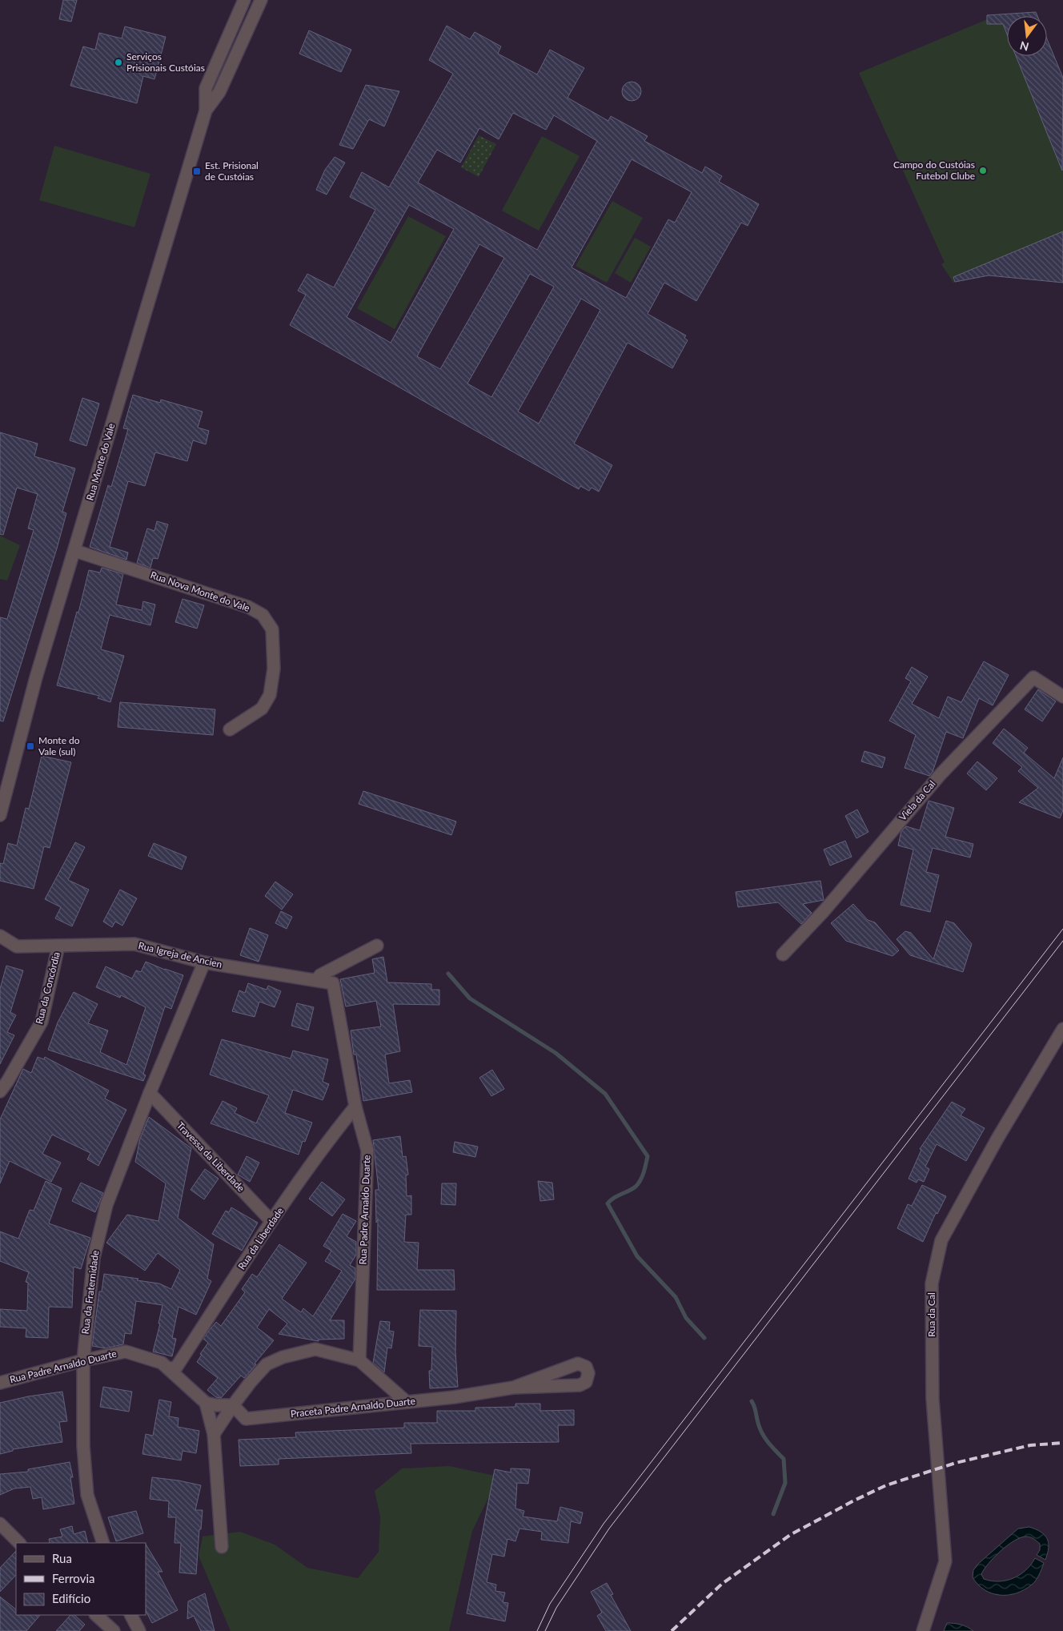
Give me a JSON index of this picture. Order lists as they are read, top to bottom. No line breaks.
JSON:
{"streets":{"street":["Rua Monte do Vale","Rua Nova Monte do Vale","Viela da Cal","Rua Igreja de Ancien","Rua da Concórdia","Travessa da Liberdade","Rua Padre Arnaldo Duarte","Rua da Liberdade","Rua da Fraternidade","Rua da Cal","Praceta Padre Arnaldo Duarte"]},"crossings":[["Rua Monte do Vale","Rua Nova Monte do Vale"],["Rua Igreja de Ancien","Rua da Concórdia"],["Rua Igreja de Ancien","Rua Padre Arnaldo Duarte"],["Rua Igreja de Ancien","Rua da Fraternidade"],["Travessa da Liberdade","Rua da Liberdade"],["Travessa da Liberdade","Rua da Fraternidade"],["Rua Padre Arnaldo Duarte","Rua da Liberdade"],["Rua Padre Arnaldo Duarte","Rua da Fraternidade"]],"places":{"other":["Serviços Prisionais Custóias","Campo do Custóias Futebol Clube"],"transit":["Est. Prisional de Custóias","Monte do Vale (sul)"]},"legend":["Rua","Ferrovia","Edifício"],"north":"bottom"}
